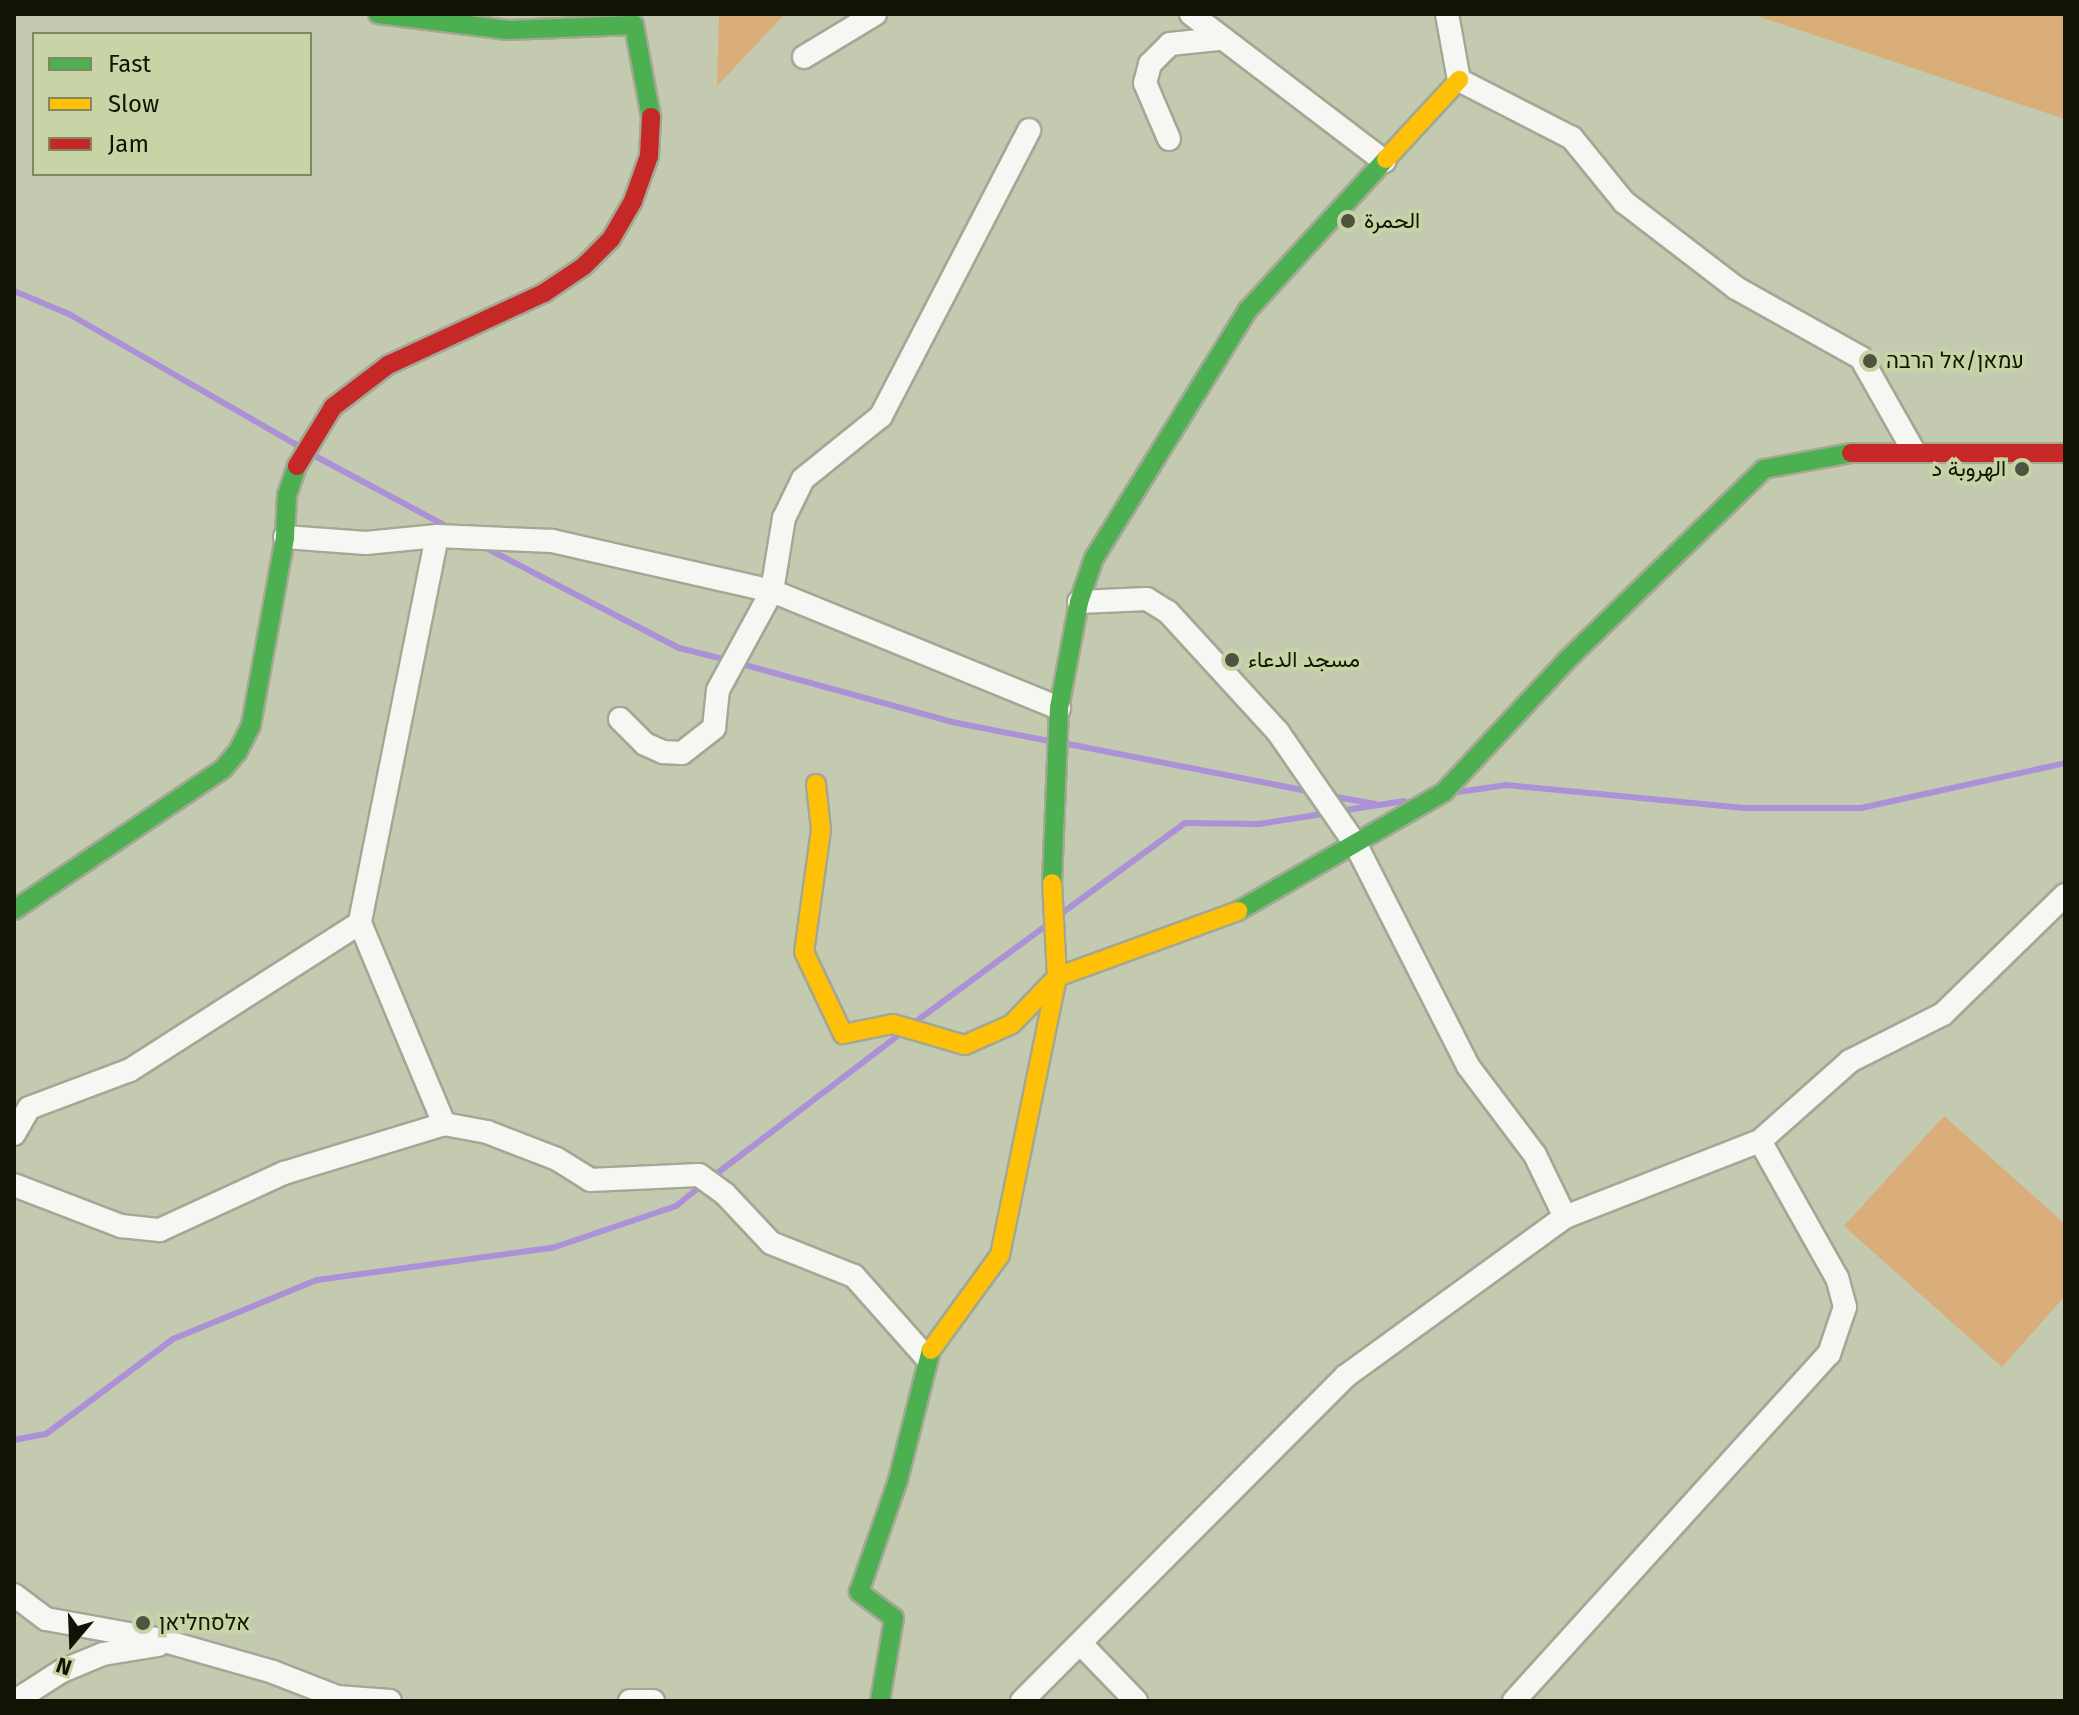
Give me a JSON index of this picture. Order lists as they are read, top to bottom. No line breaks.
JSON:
{"places":["الحمرة","עמאן/אל הרבה","الهروبة د","مسجد الدعاء","אלסחליאן"],"legend":["Fast","Slow","Jam"],"north":"bottom"}
